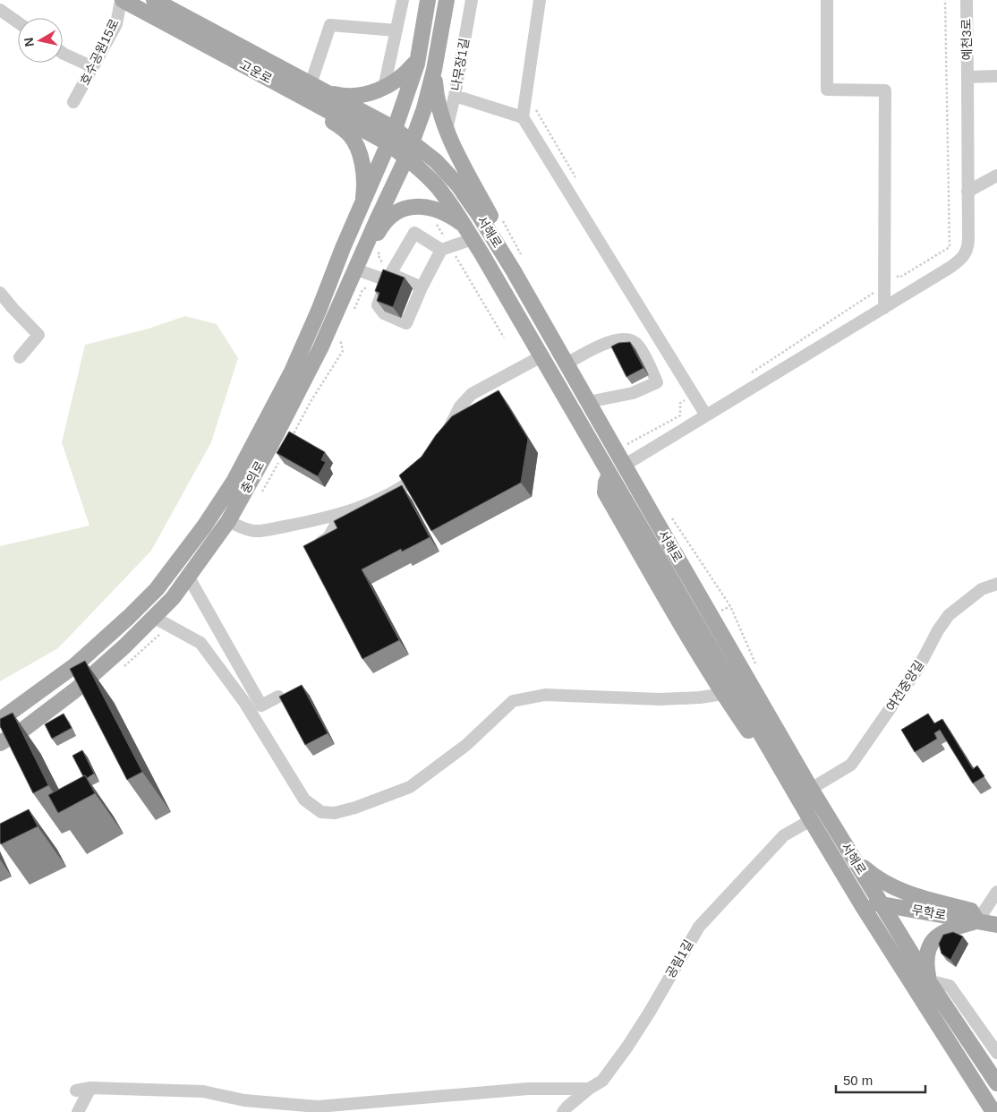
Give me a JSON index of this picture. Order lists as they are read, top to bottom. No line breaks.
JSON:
{"streets":{"main road":["고운로","서해로","충의로","무학로"],"street":["예천3로","호수공원15로","나무장1길","여전중앙길","공림1길"]},"crossings":[["호수공원15로","고운로"],["고운로","서해로"],["고운로","충의로"],["서해로","충의로"],["서해로","여전중앙길"],["서해로","무학로"],["서해로","공림1길"]],"scale_bar":"50 m","north":"left"}
